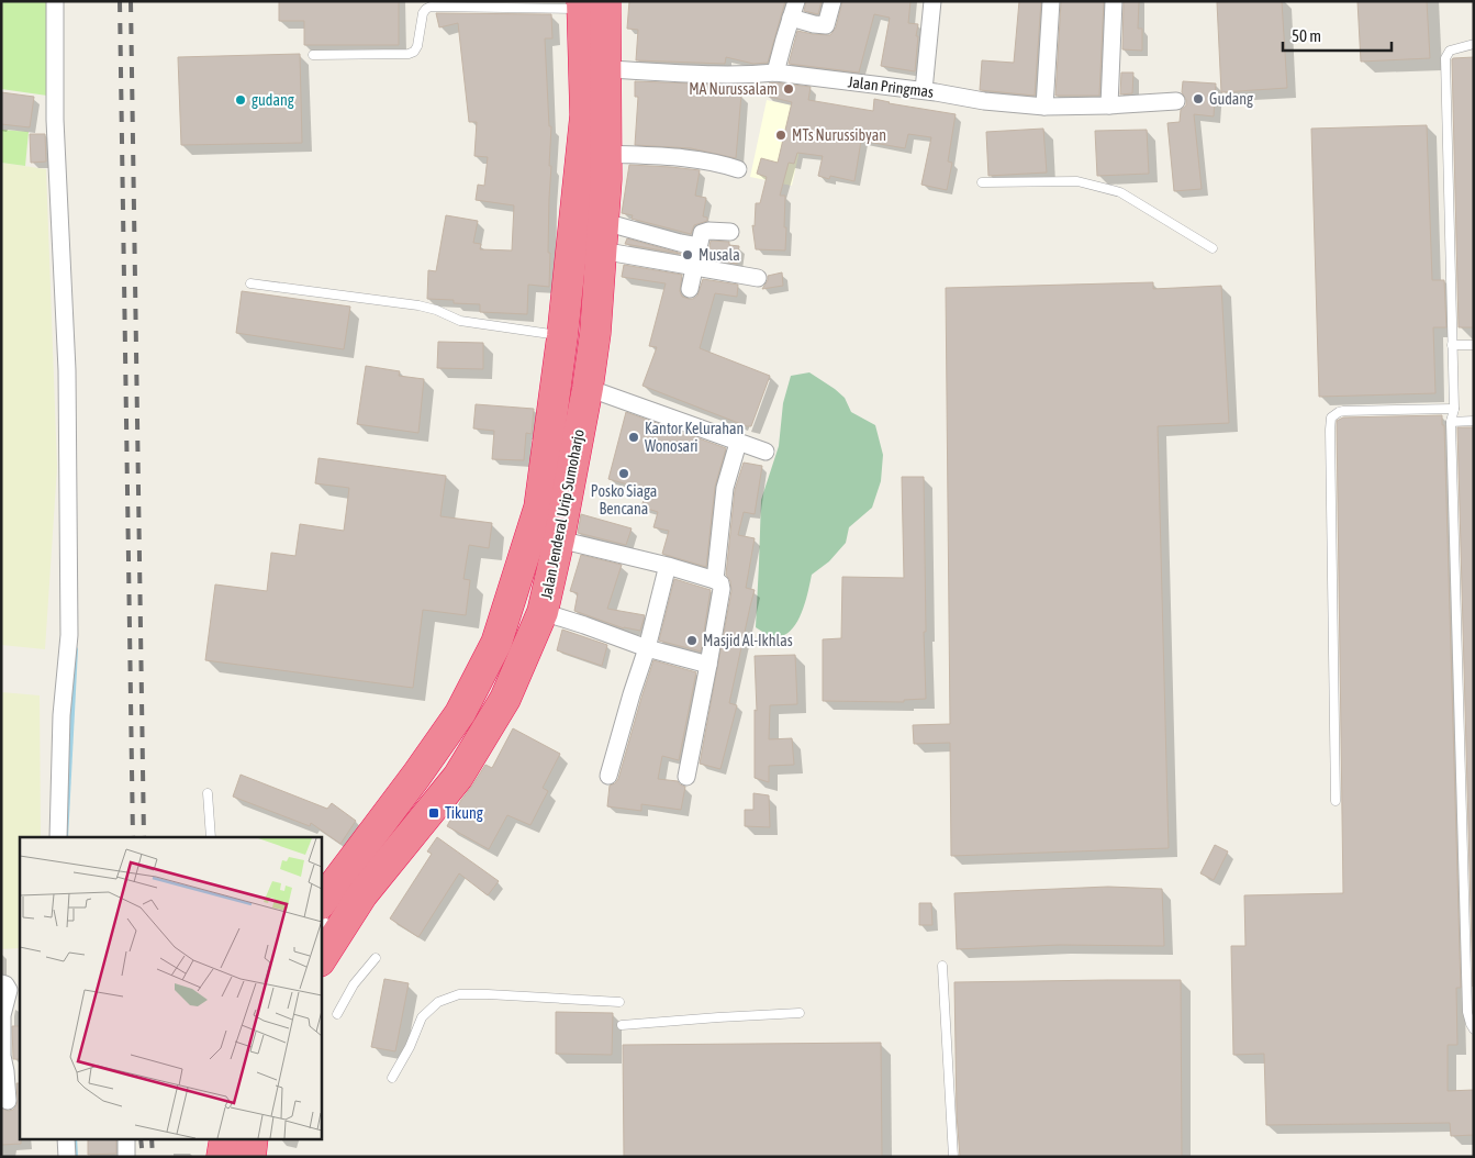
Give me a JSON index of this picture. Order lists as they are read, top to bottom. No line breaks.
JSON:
{"streets":{"highway":["Jalan Jenderal Urip Sumoharjo"],"street":["Jalan Pringmas"]},"crossings":[["Jalan Pringmas","Jalan Jenderal Urip Sumoharjo"]],"places":{"other":["MA Nurussalam","Gudang","gudang","MTs Nurussibyan","Musala","Kantor Kelurahan Wonosari","Posko Siaga Bencana","Masjid Al-Ikhlas"],"transit":["Tikung"]},"scale_bar":"50 m"}
